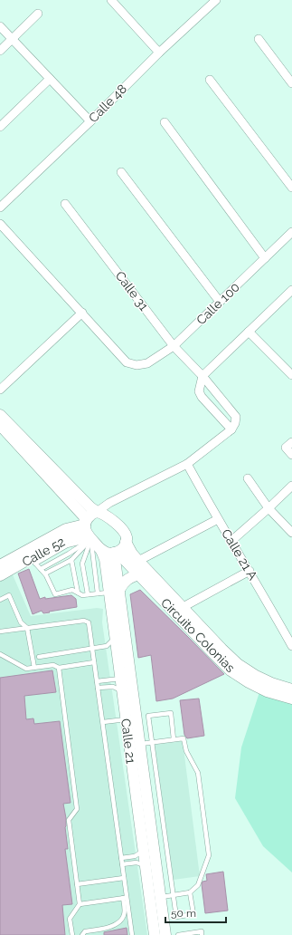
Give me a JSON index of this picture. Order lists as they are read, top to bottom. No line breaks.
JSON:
{"streets":{"street":["Calle 48","Calle 31","Calle 100","Calle 52","Calle 21 A","Circuito Colonias","Calle 21"]},"crossings":[["Calle 31","Calle 100"],["Calle 52","Circuito Colonias"],["Calle 52","Calle 21"],["Circuito Colonias","Calle 21"]],"scale_bar":"50 m"}
